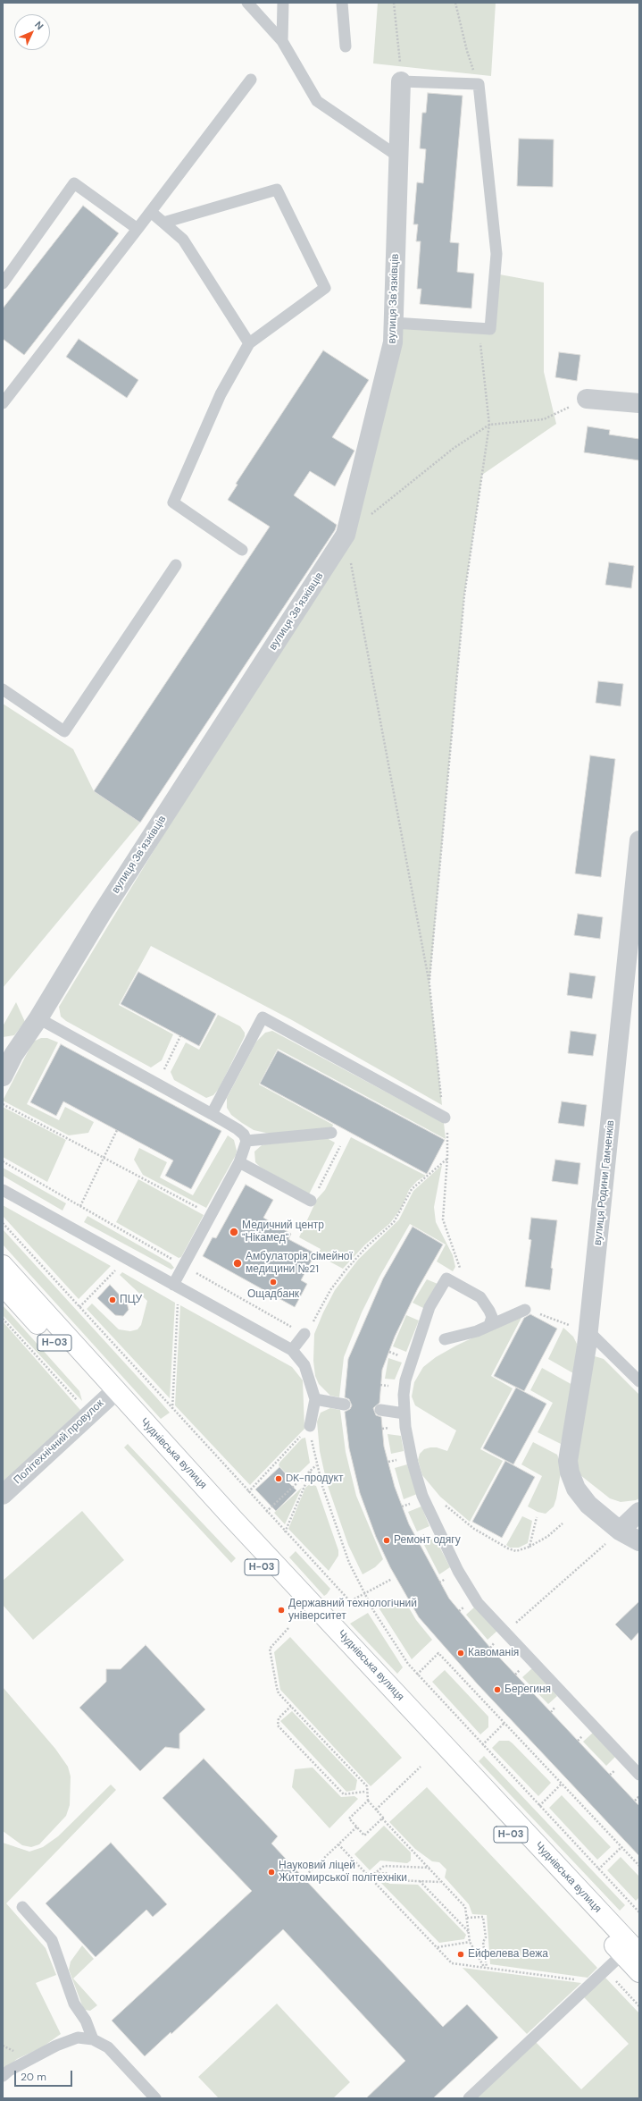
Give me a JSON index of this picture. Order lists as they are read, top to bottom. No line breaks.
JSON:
{"streets":{"main road":["Н-03","Чуднівська вулиця"],"street":["вулиця Звʼязківців","вулиця Родини Гамченків","Політехнічний провулок"]},"crossings":[["Політехнічний провулок","Чуднівська вулиця"]],"places":["Медичний центр \"Нікамед\"","Амбулаторія сімейної медицини №21","Ощадбанк","ПЦУ","DK-продукт","Ремонт одягу","Державний технологiчний університет","Кавоманія","Берегиня","Науковий ліцей Житомирської політехніки","Ейфелева Вежа"],"scale_bar":"20 m","north":"top right"}
